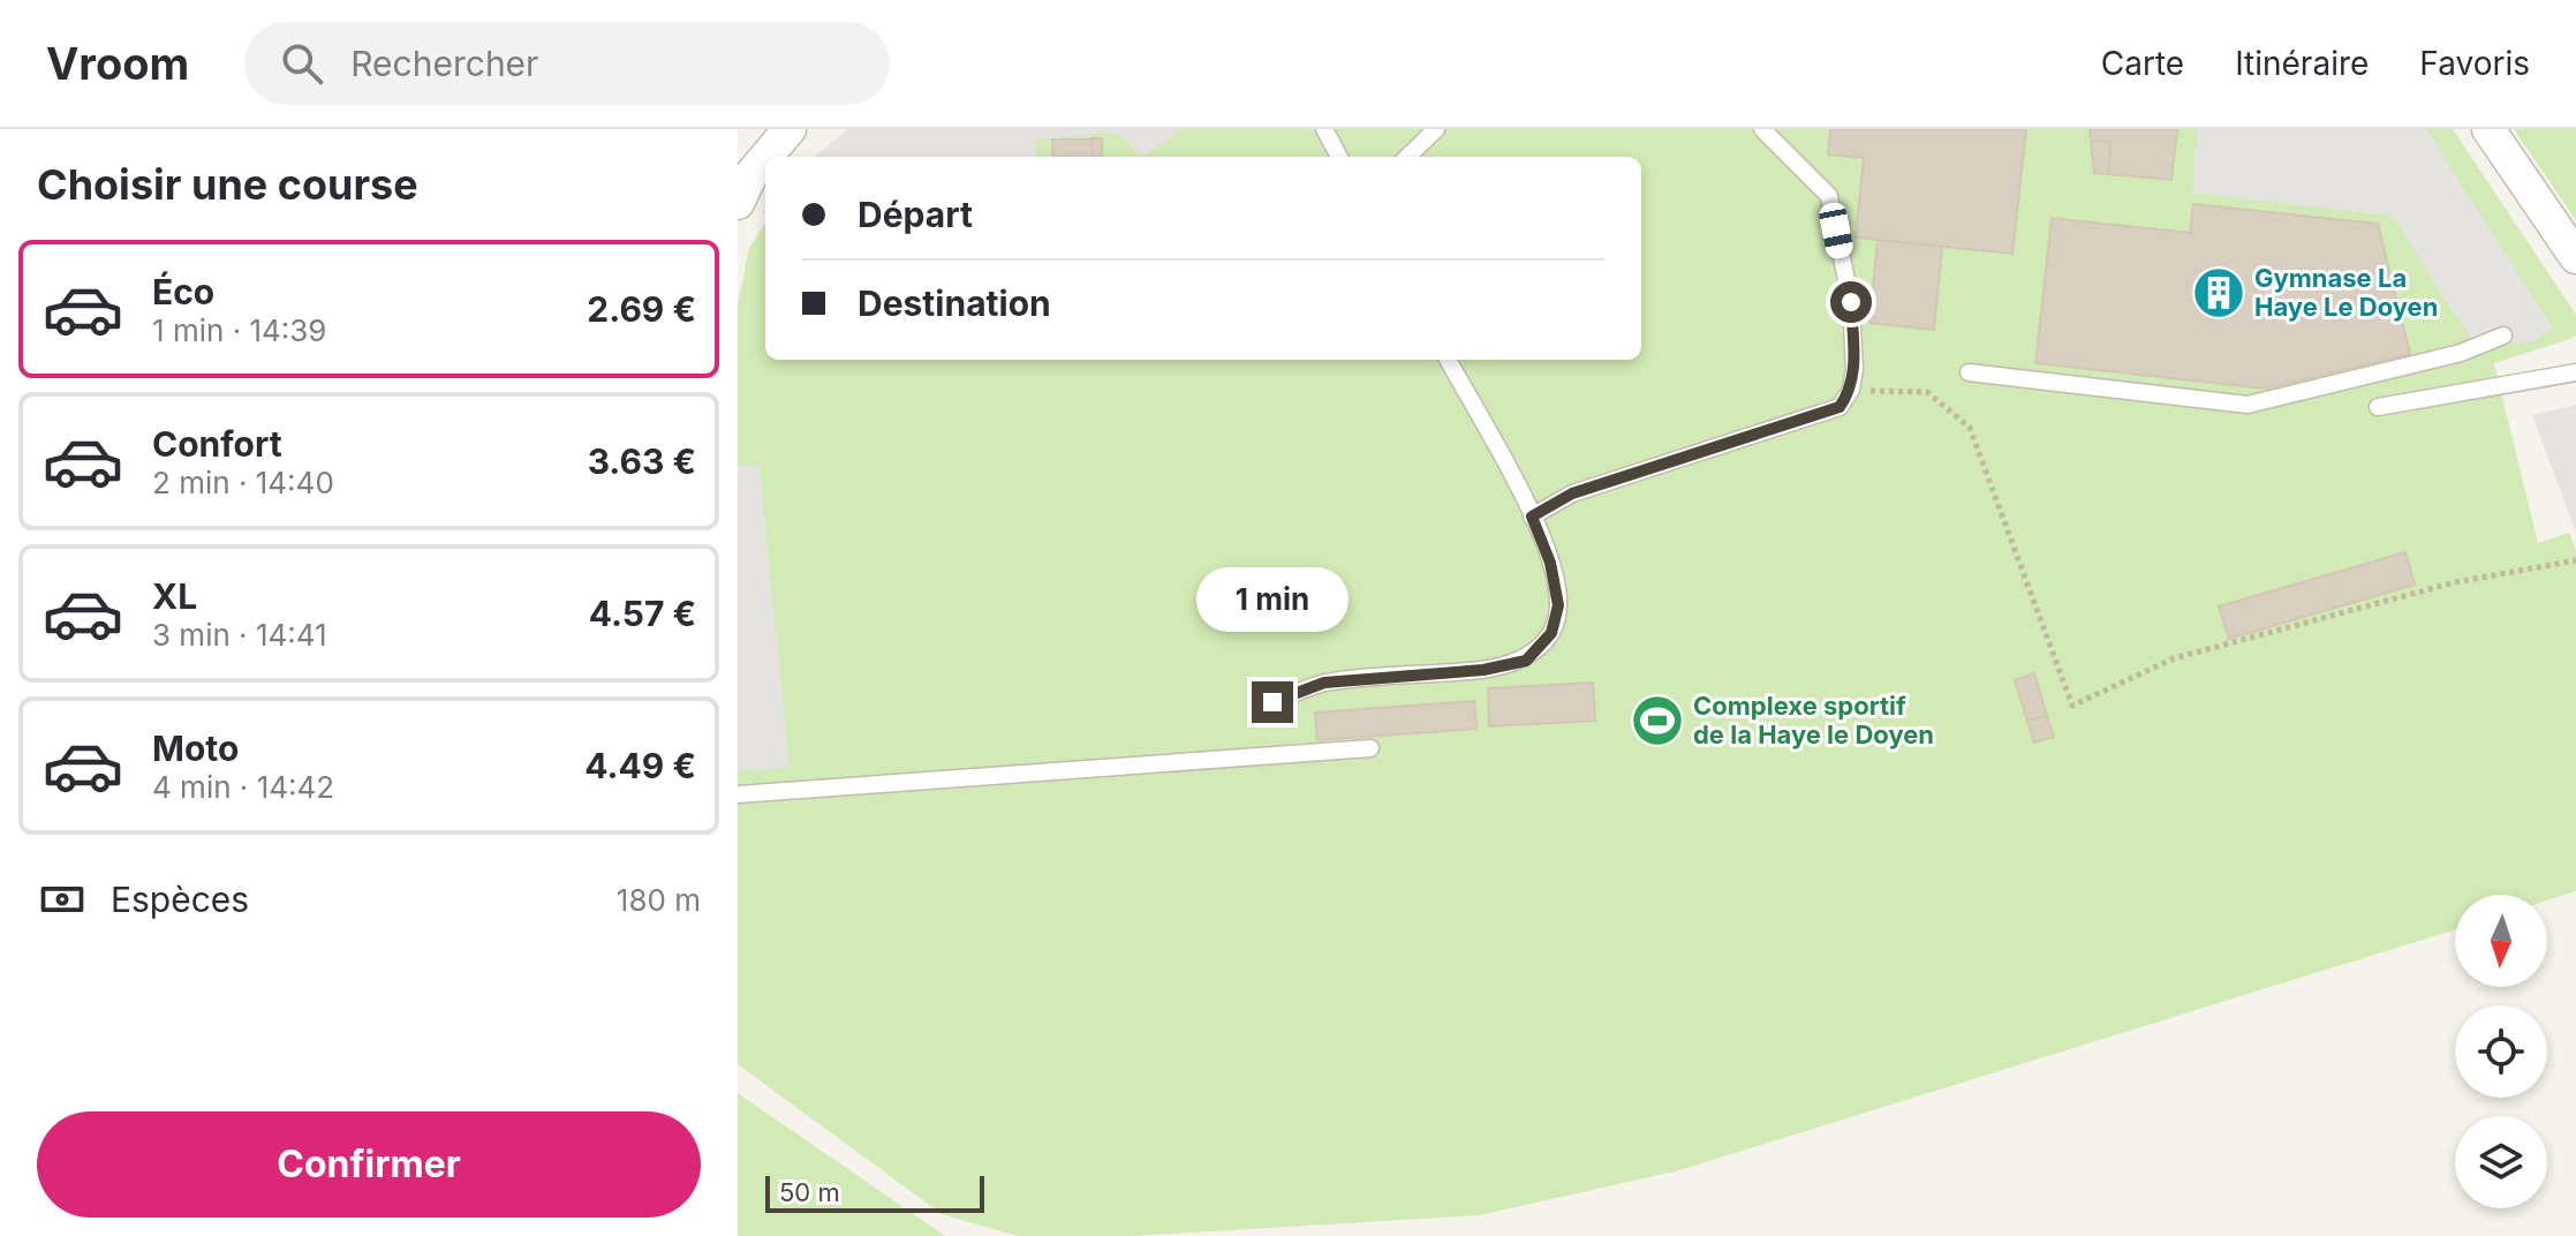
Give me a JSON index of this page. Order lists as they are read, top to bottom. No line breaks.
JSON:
{"places":{"building":["Gymnase La Haye Le Doyen"],"sports":["Complexe sportif de la Haye le Doyen"]},"scale_bar":"50 m","north":"bottom","page":{"header":"Vroom","search":"Rechercher","nav":["Carte","Itinéraire","Favoris"],"heading":"Choisir une course","banner":["Départ","Destination"],"list":[{"name":"Éco","note":"1 min · 14:39","value":"2.69 €"},{"name":"Confort","note":"2 min · 14:40","value":"3.63 €"},{"name":"XL","note":"3 min · 14:41","value":"4.57 €"},{"name":"Moto","note":"4 min · 14:42","value":"4.49 €"}],"bubble":"1 min","pay":["Espèces","180 m"],"buttons":"Confirmer","scale":"50 m"}}
